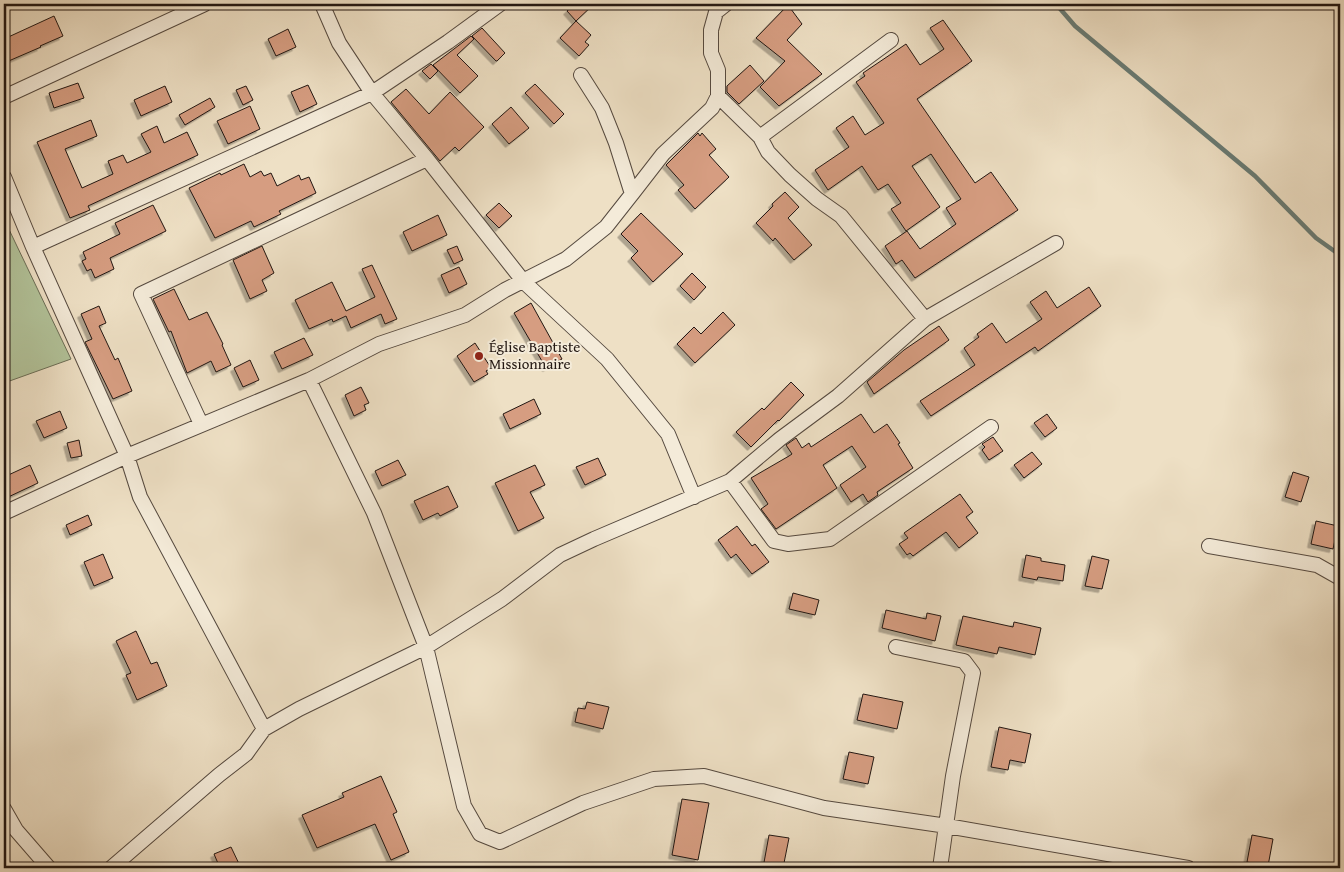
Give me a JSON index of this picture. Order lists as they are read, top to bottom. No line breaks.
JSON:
{"places":["Église Baptiste Missionnaire"]}
